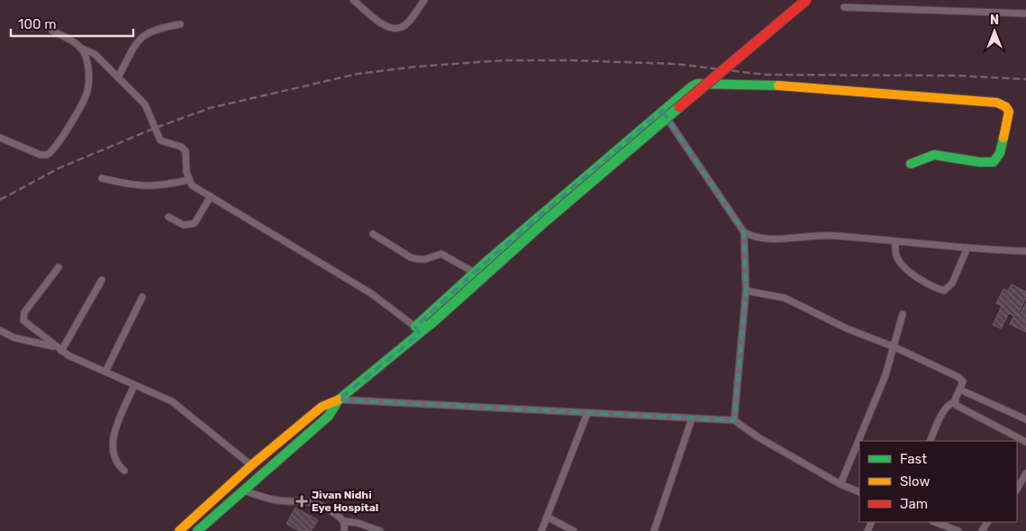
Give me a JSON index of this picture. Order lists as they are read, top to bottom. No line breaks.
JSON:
{"places":{"health":["Jivan Nidhi Eye Hospital"]},"legend":["Fast","Slow","Jam"],"scale_bar":"100 m","north":"top"}
